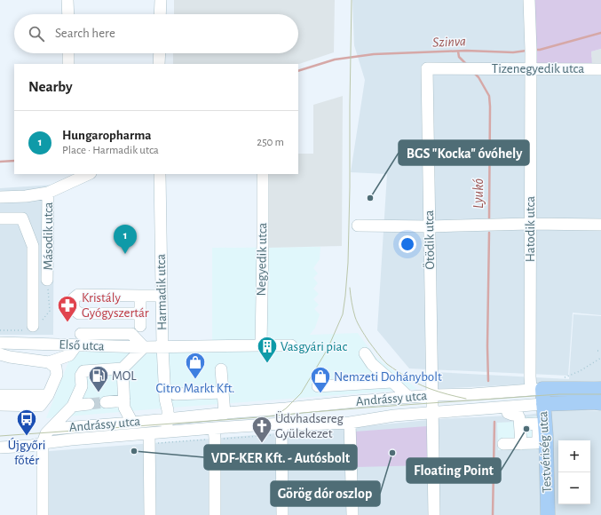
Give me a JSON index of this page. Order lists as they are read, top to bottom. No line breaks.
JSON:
{"streets":{"main road":["Andrássy utca","Testvériség utca"],"street":["Tizenegyedik utca","Hatodik utca","Második utca","Ötödik utca","Negyedik utca","Harmadik utca","Első utca"]},"crossings":[["Tizenegyedik utca","Hatodik utca"],["Tizenegyedik utca","Ötödik utca"],["Hatodik utca","Andrássy utca"],["Hatodik utca","Testvériség utca"],["Ötödik utca","Andrássy utca"],["Negyedik utca","Első utca"],["Harmadik utca","Első utca"],["Harmadik utca","Andrássy utca"],["Andrássy utca","Testvériség utca"]],"water":["Szinva","Lyukó"],"places":{"other":["BGS \"Kocka\" óvóhely","Floating Point","VDF-KER Kft. - Autósbolt","Görög dór oszlop"],"pharmacy":["Kristály Gyógyszertár"],"building":["Vasgyári piac"],"shop":["Citro Markt Kft.","Nemzeti Dohánybolt"],"fuel station":["MOL"],"bus stop":["Újgyőri főtér"],"church":["Üdvhadsereg Gyülekezet"]},"page":{"search":"Search here","heading":"Nearby","list":[{"mark":"1","name":"Hungaropharma","note":"Place · Harmadik utca","value":"250 m"}],"pins":"1","map_buttons":["+","−"]}}
